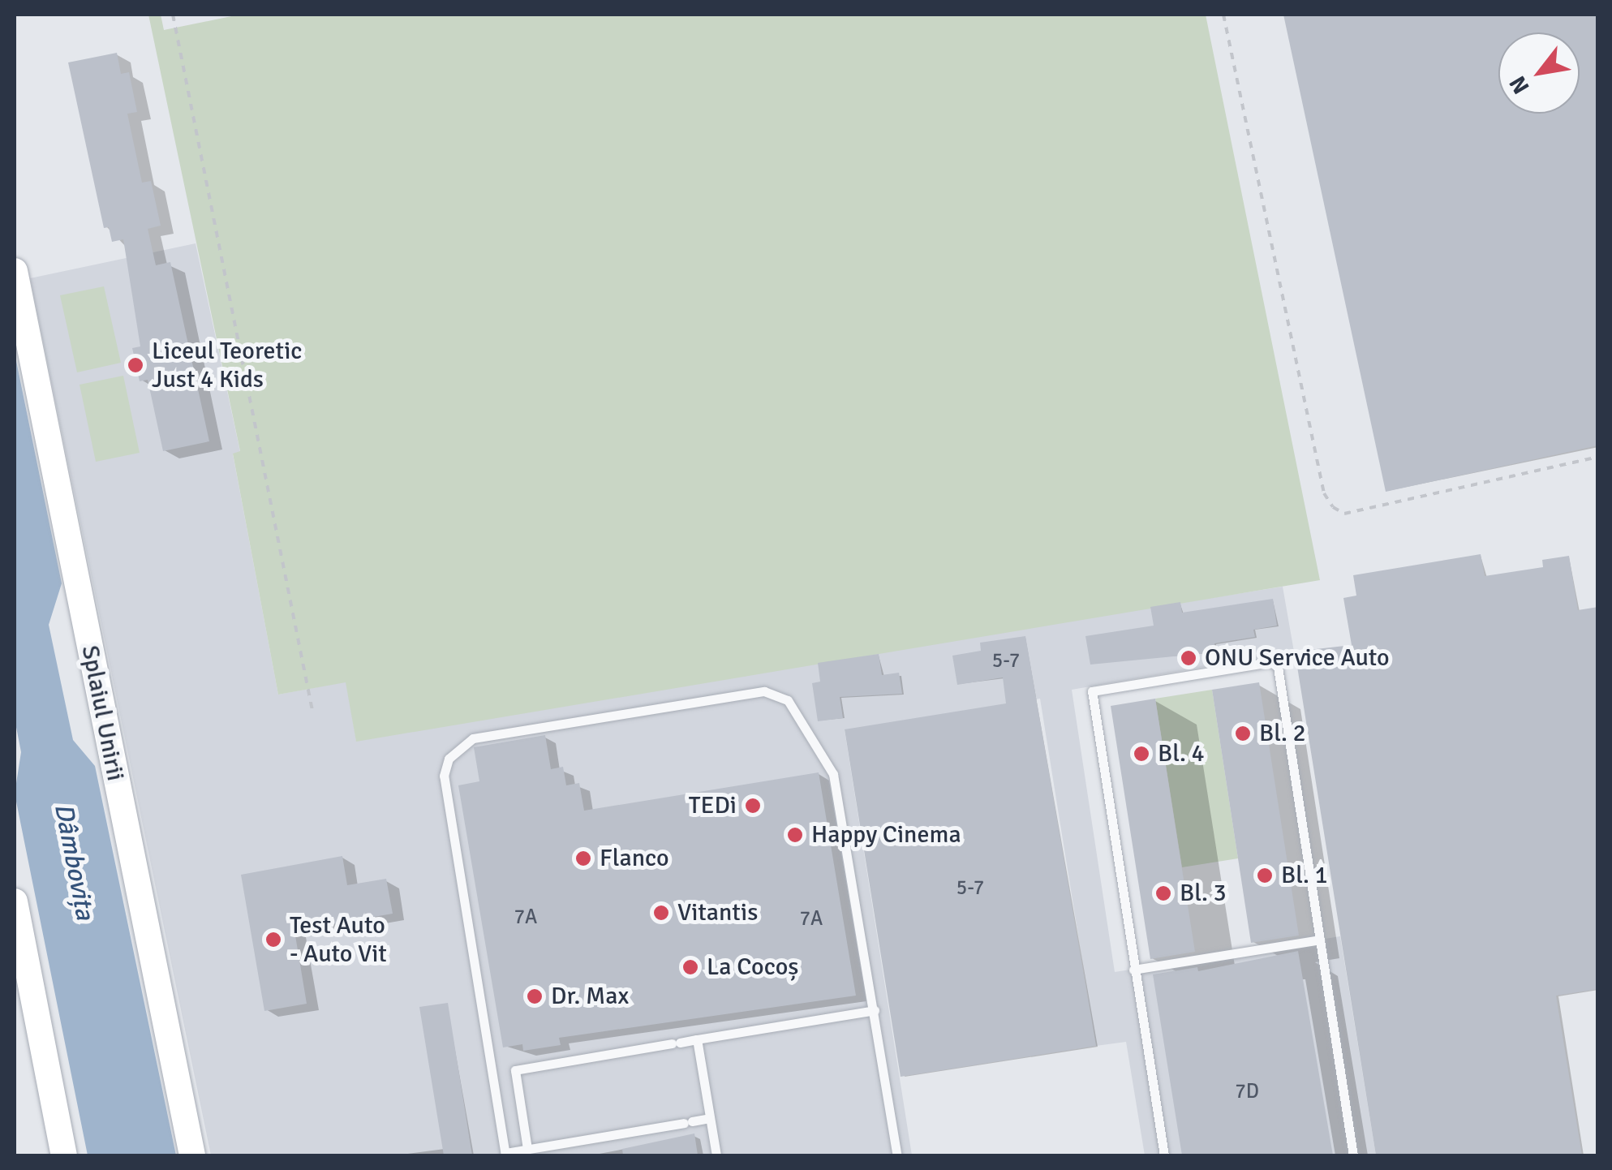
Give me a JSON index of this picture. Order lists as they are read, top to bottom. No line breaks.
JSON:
{"streets":{"main road":["Splaiul Unirii"]},"water":["Dâmbovița"],"places":["Liceul Teoretic Just 4 Kids","ONU Service Auto","Bl. 2","Bl. 4","TEDi","Happy Cinema","Flanco","Bl. 1","Bl. 3","Vitantis","Test Auto - Auto Vit","La Cocoș","Dr. Max"],"house_numbers":["5-7","5-7","7A","7A","7D"],"north":"bottom left"}
